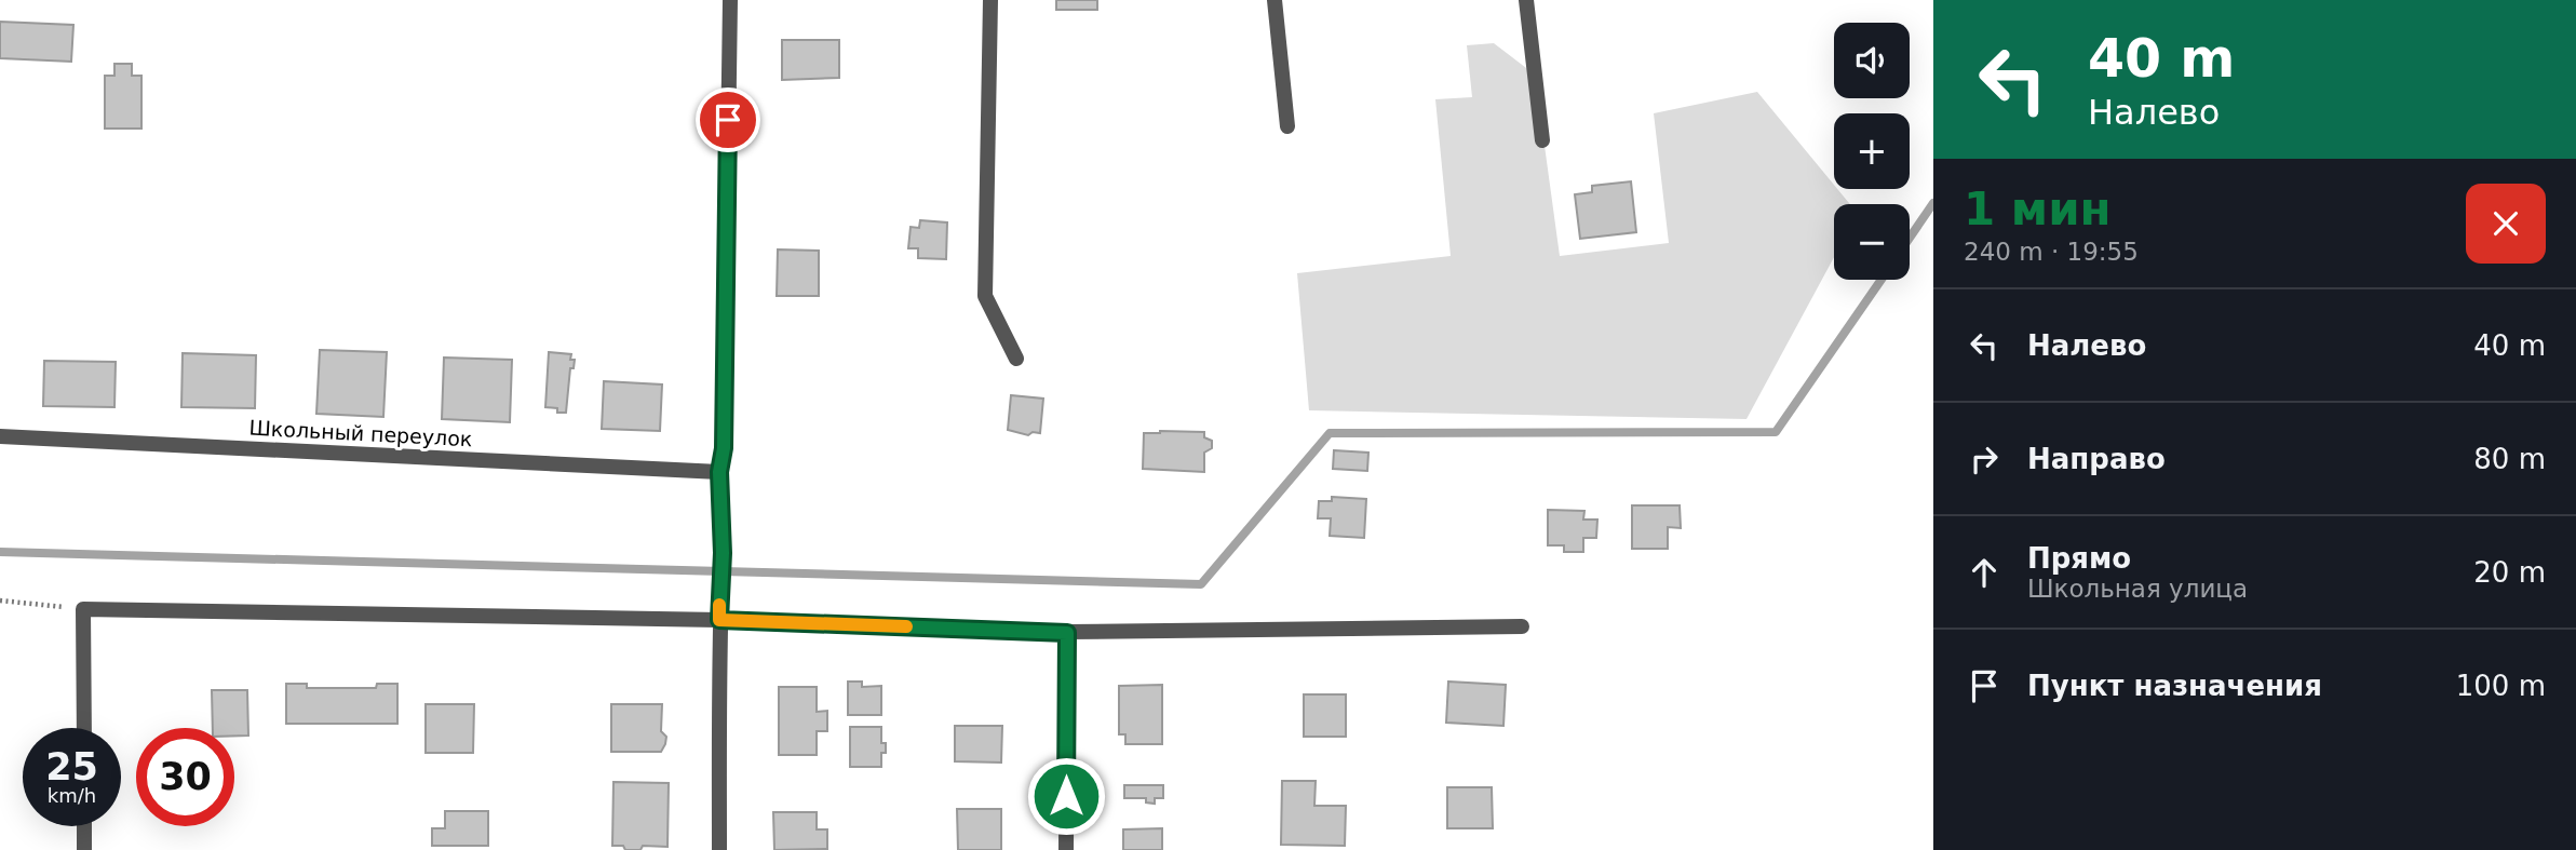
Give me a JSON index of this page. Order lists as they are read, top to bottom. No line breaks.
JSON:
{"streets":{"street":["Школьный переулок"]},"page":{"turn":["40 m","Налево"],"map_buttons":["+","−"],"heading":["1 мин","240 m · 19:55"],"list":[{"name":"Налево","value":"40 m"},{"name":"Направо","value":"80 m"},{"name":"Прямо","note":"Школьная улица","value":"20 m"},{"name":"Пункт назначения","value":"100 m"}],"speed":"25 km/h","limit":"30"}}
